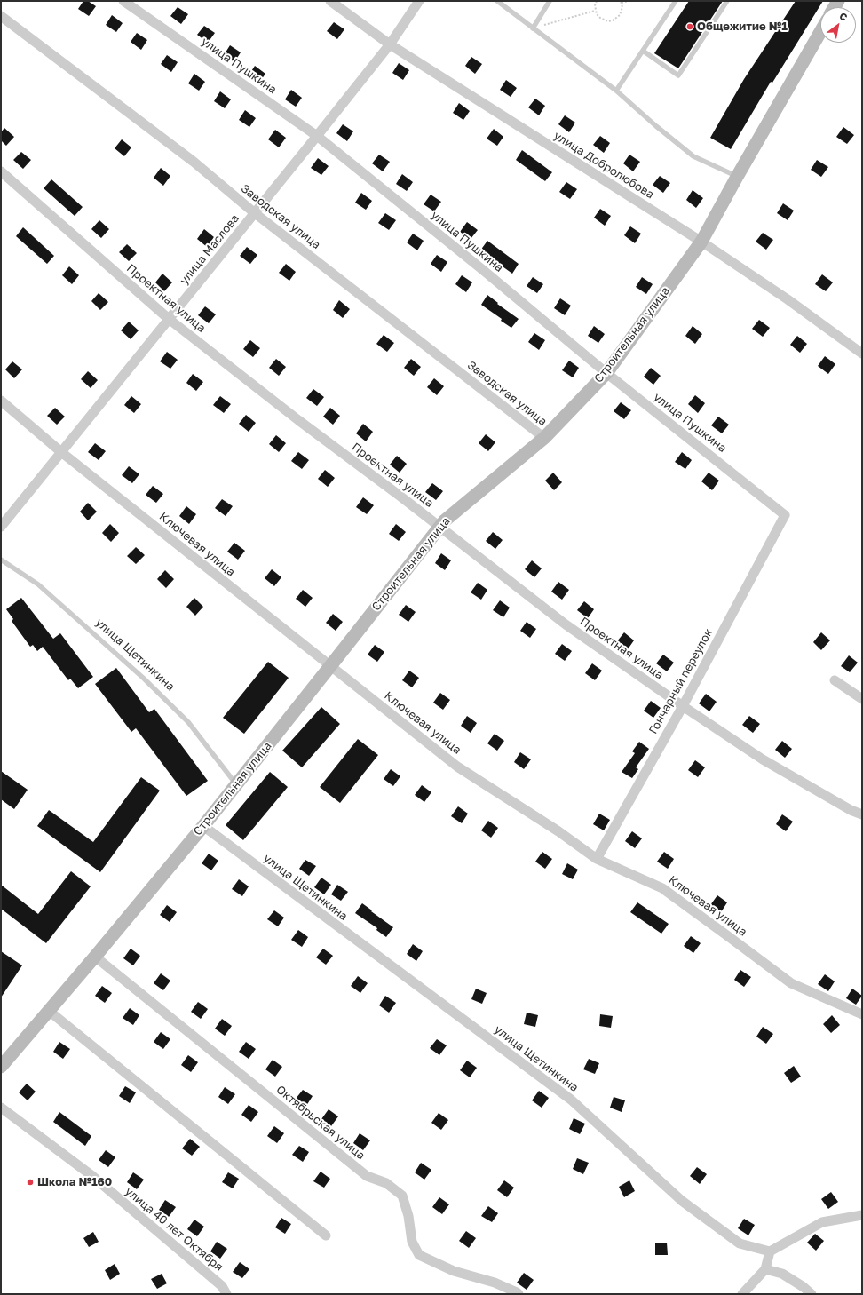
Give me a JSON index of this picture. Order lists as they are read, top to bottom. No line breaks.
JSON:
{"streets":{"street":["улица Пушкина","улица Добролюбова","Заводская улица","улица Маслова","Проектная улица","Строительная улица","Ключевая улица","улица Щетинкина","Гончарный переулок","Октябрьская улица","улица 40 лет Октября"]},"crossings":[["улица Пушкина","улица Маслова"],["улица Пушкина","Строительная улица"],["улица Пушкина","Гончарный переулок"],["улица Добролюбова","улица Маслова"],["улица Добролюбова","Строительная улица"],["Заводская улица","улица Маслова"],["Заводская улица","Строительная улица"],["улица Маслова","Проектная улица"],["улица Маслова","Ключевая улица"],["Проектная улица","Строительная улица"],["Проектная улица","Гончарный переулок"],["Строительная улица","Ключевая улица"],["Строительная улица","улица Щетинкина"],["Строительная улица","Октябрьская улица"],["Ключевая улица","Гончарный переулок"]],"places":["Общежитие №1","Школа №160"],"north":"top right"}
